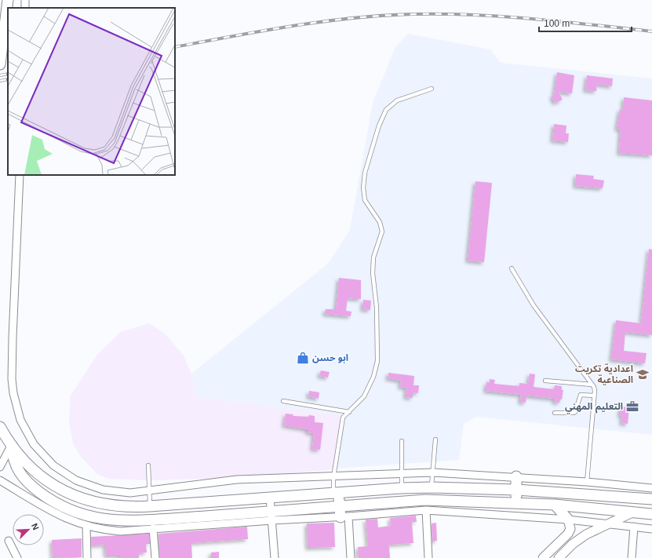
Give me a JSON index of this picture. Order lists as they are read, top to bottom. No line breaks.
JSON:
{"places":{"shop":["ابو حسن"],"school or university":["اعدادية تكريت الصناعية"],"office":["التعليم المهني"]},"scale_bar":"100 m","north":"top right"}
